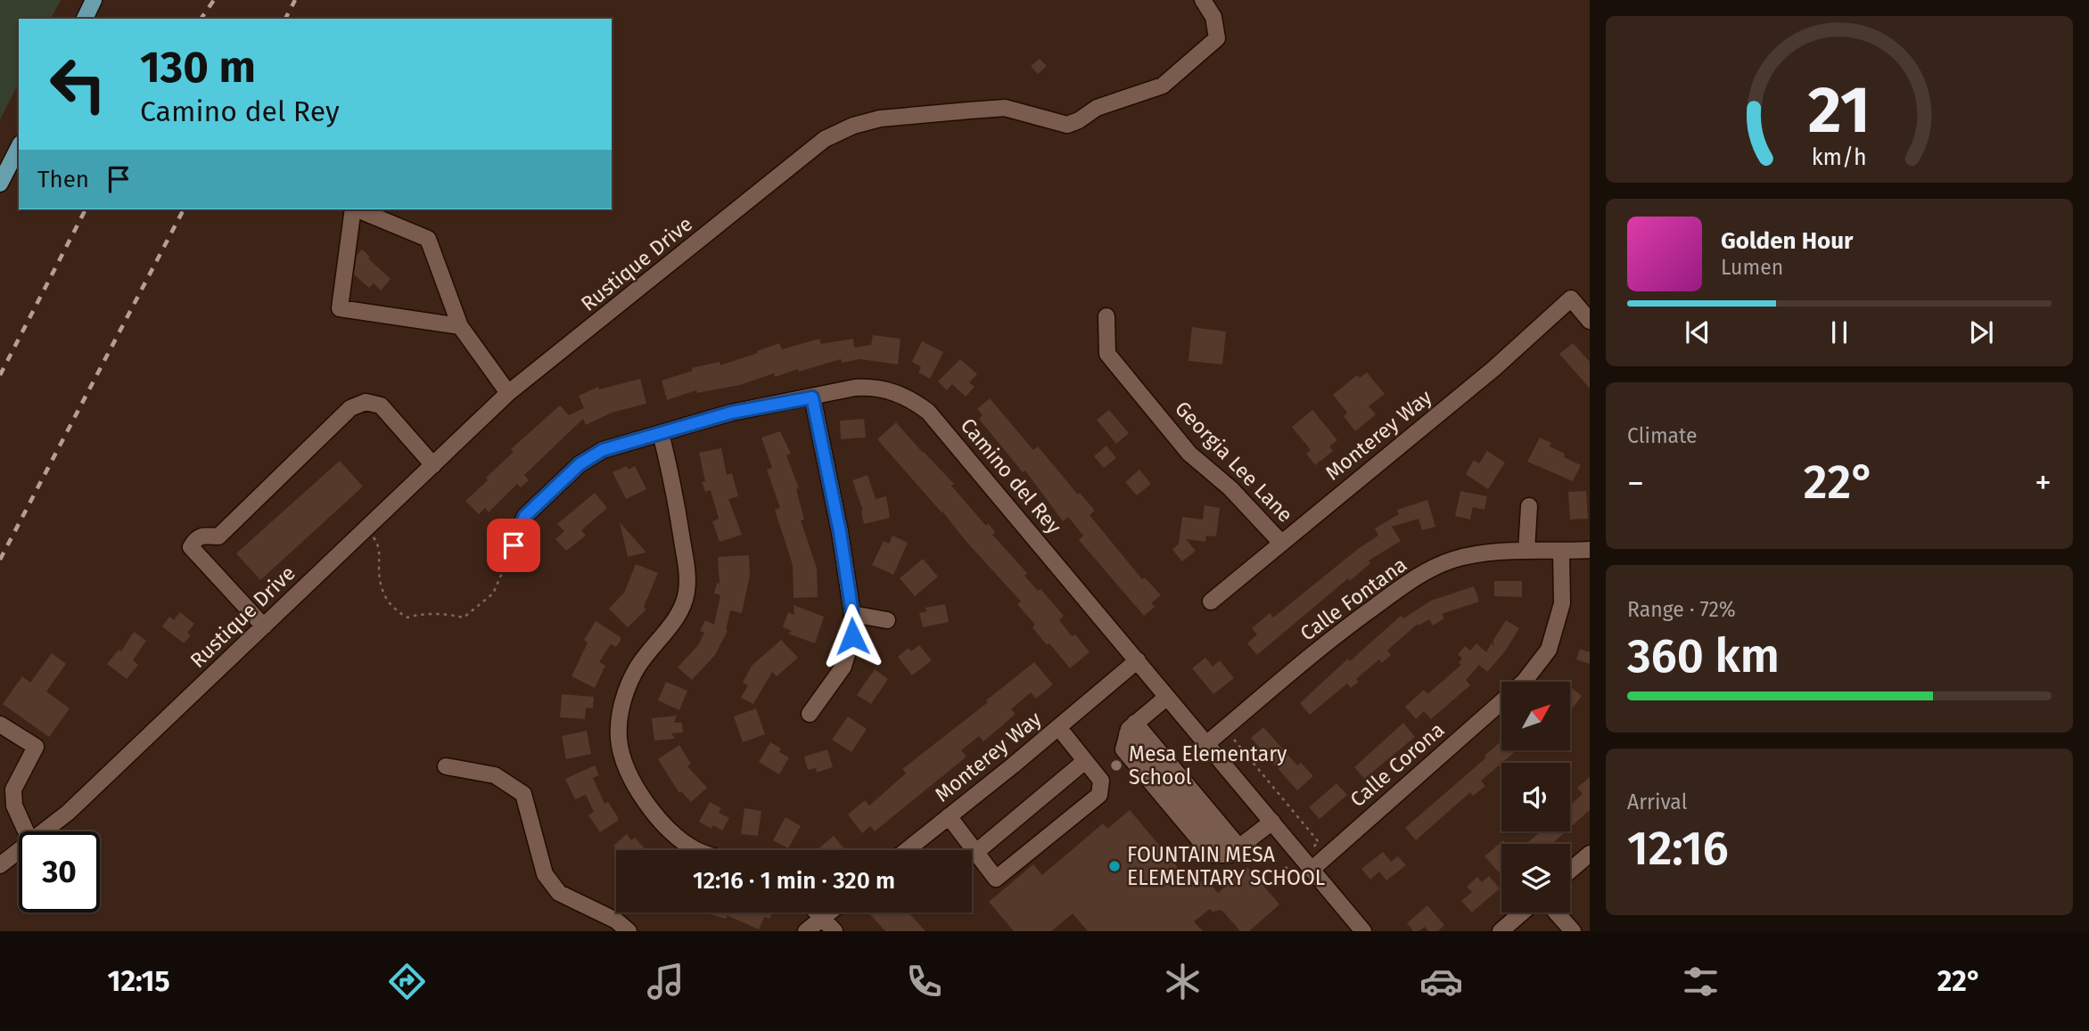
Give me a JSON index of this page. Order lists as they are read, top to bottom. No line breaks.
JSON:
{"streets":{"street":["Rustique Drive","Monterey Way","Georgia Lee Lane","Camino del Rey","Calle Fontana","Calle Corona"]},"crossings":[["Monterey Way","Georgia Lee Lane"],["Monterey Way","Camino del Rey"],["Camino del Rey","Calle Fontana"],["Camino del Rey","Calle Corona"],["Calle Fontana","Calle Corona"]],"places":["Mesa Elementary School","FOUNTAIN MESA ELEMENTARY SCHOOL"],"north":"top right","page":{"turn":["130 m","Camino del Rey"],"then":"Then","song":["Golden Hour","Lumen"],"tile":["Climate",["Range · 72%","360 km"],["Arrival","12:16"]],"heat":["−","22°","+"],"limit":"30","trip":"12:16 · 1 min · 320 m","tabs":["12:15","22°"],"gauge":["21","km/h"]}}
